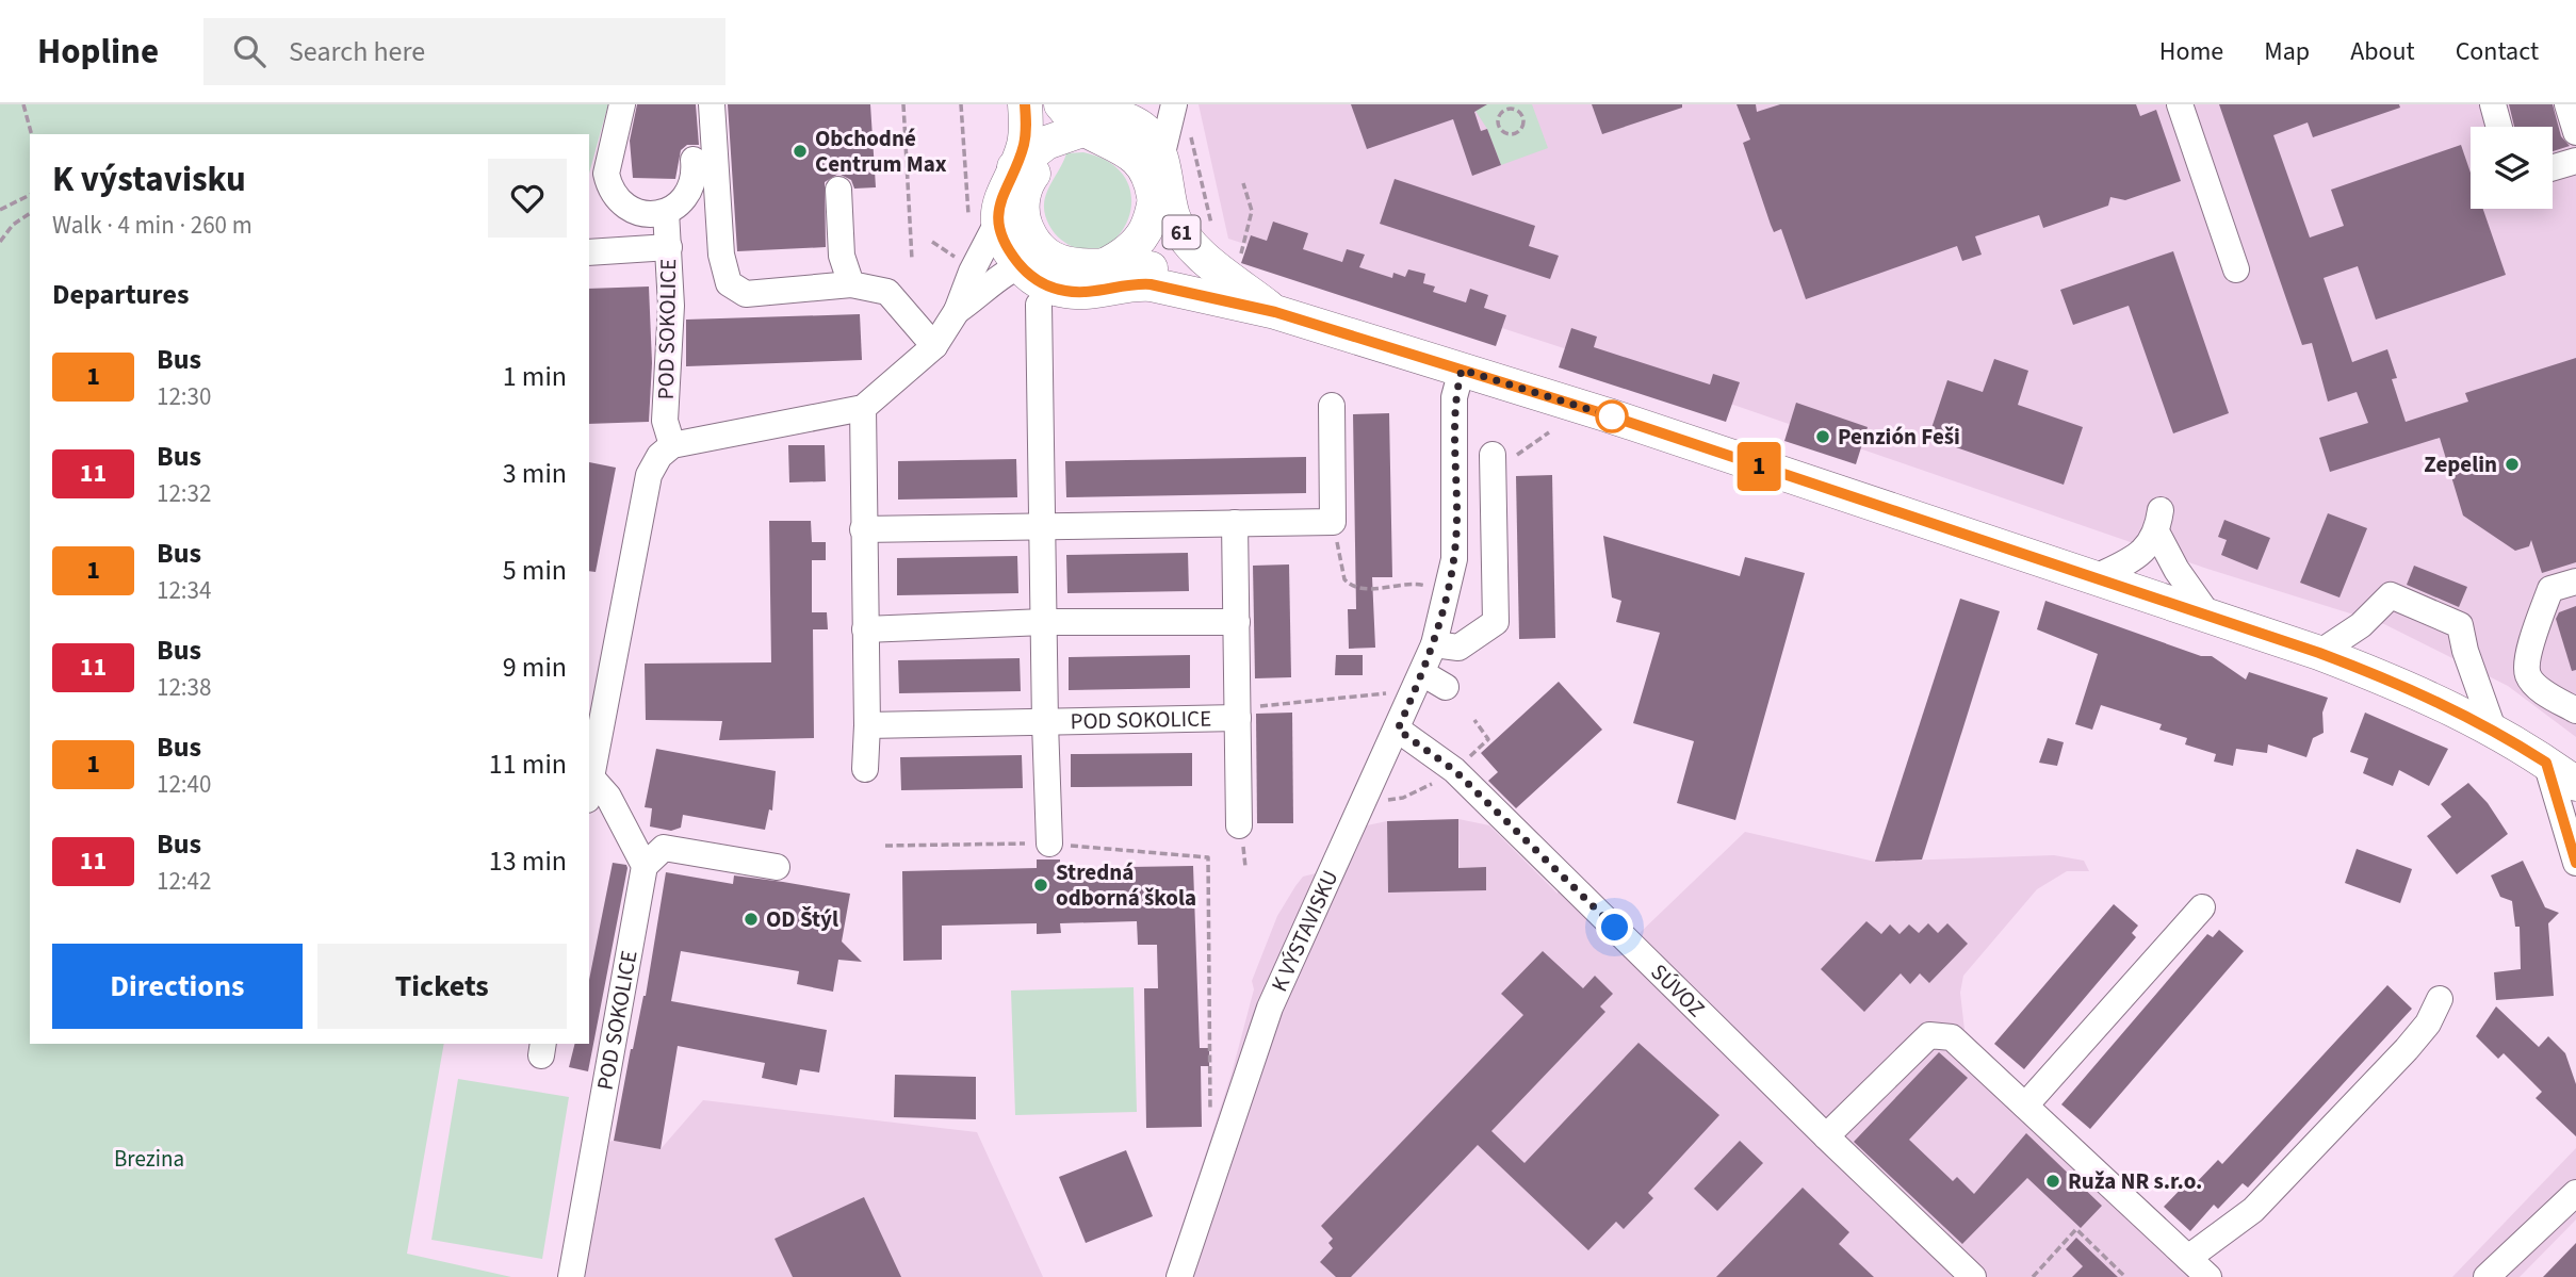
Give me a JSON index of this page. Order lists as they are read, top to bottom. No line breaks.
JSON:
{"streets":{"main road":["61"],"street":["POD SOKOLICE","K VÝSTAVISKU","SÚVOZ"]},"crossings":[["61","POD SOKOLICE"],["61","K VÝSTAVISKU"],["K VÝSTAVISKU","SÚVOZ"]],"parks":["Brezina"],"places":["Obchodné Centrum Max","Penzión Feši","Zepelin","Stredná odborná škola","OD Štýl","Ruža NR s.r.o."],"lines":["bus line 1"],"page":{"header":"Hopline","search":"Search here","nav":["Home","Map","About","Contact"],"on_map":"1","heading":[["K výstavisku","Walk · 4 min · 260 m"],"Departures"],"list":[{"mark":"1","name":"Bus","note":"12:30","value":"1 min"},{"mark":"11","name":"Bus","note":"12:32","value":"3 min"},{"mark":"1","name":"Bus","note":"12:34","value":"5 min"},{"mark":"11","name":"Bus","note":"12:38","value":"9 min"},{"mark":"1","name":"Bus","note":"12:40","value":"11 min"},{"mark":"11","name":"Bus","note":"12:42","value":"13 min"}],"buttons":["Directions","Tickets"]}}
